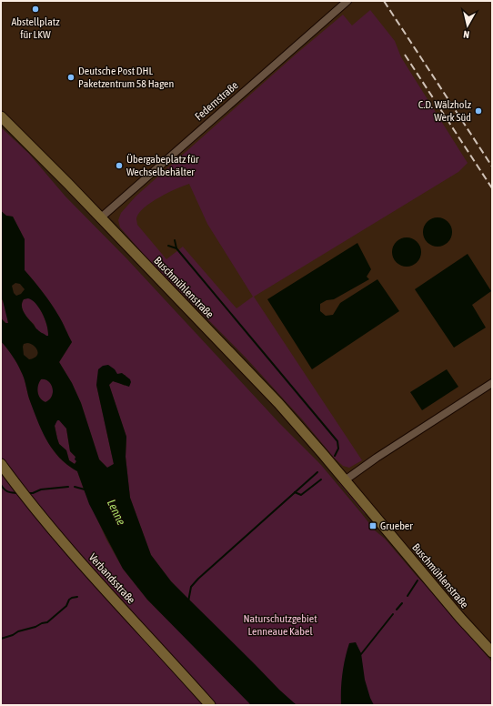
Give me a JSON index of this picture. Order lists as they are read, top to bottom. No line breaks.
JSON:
{"streets":{"street":["Federnstraße","Buschmühlenstraße","Verbandsstraße"]},"crossings":[["Federnstraße","Buschmühlenstraße"]],"water":["Lenne"],"parks":["Naturschutzgebiet Lenneaue Kabel"],"places":{"other":["Abstellplatz für LKW","Deutsche Post DHL Paketzentrum 58 Hagen","C.D. Wälzholz Werk Süd","Übergabeplatz für Wechselbehälter"],"transit":["Grueber"]},"north":"bottom"}
